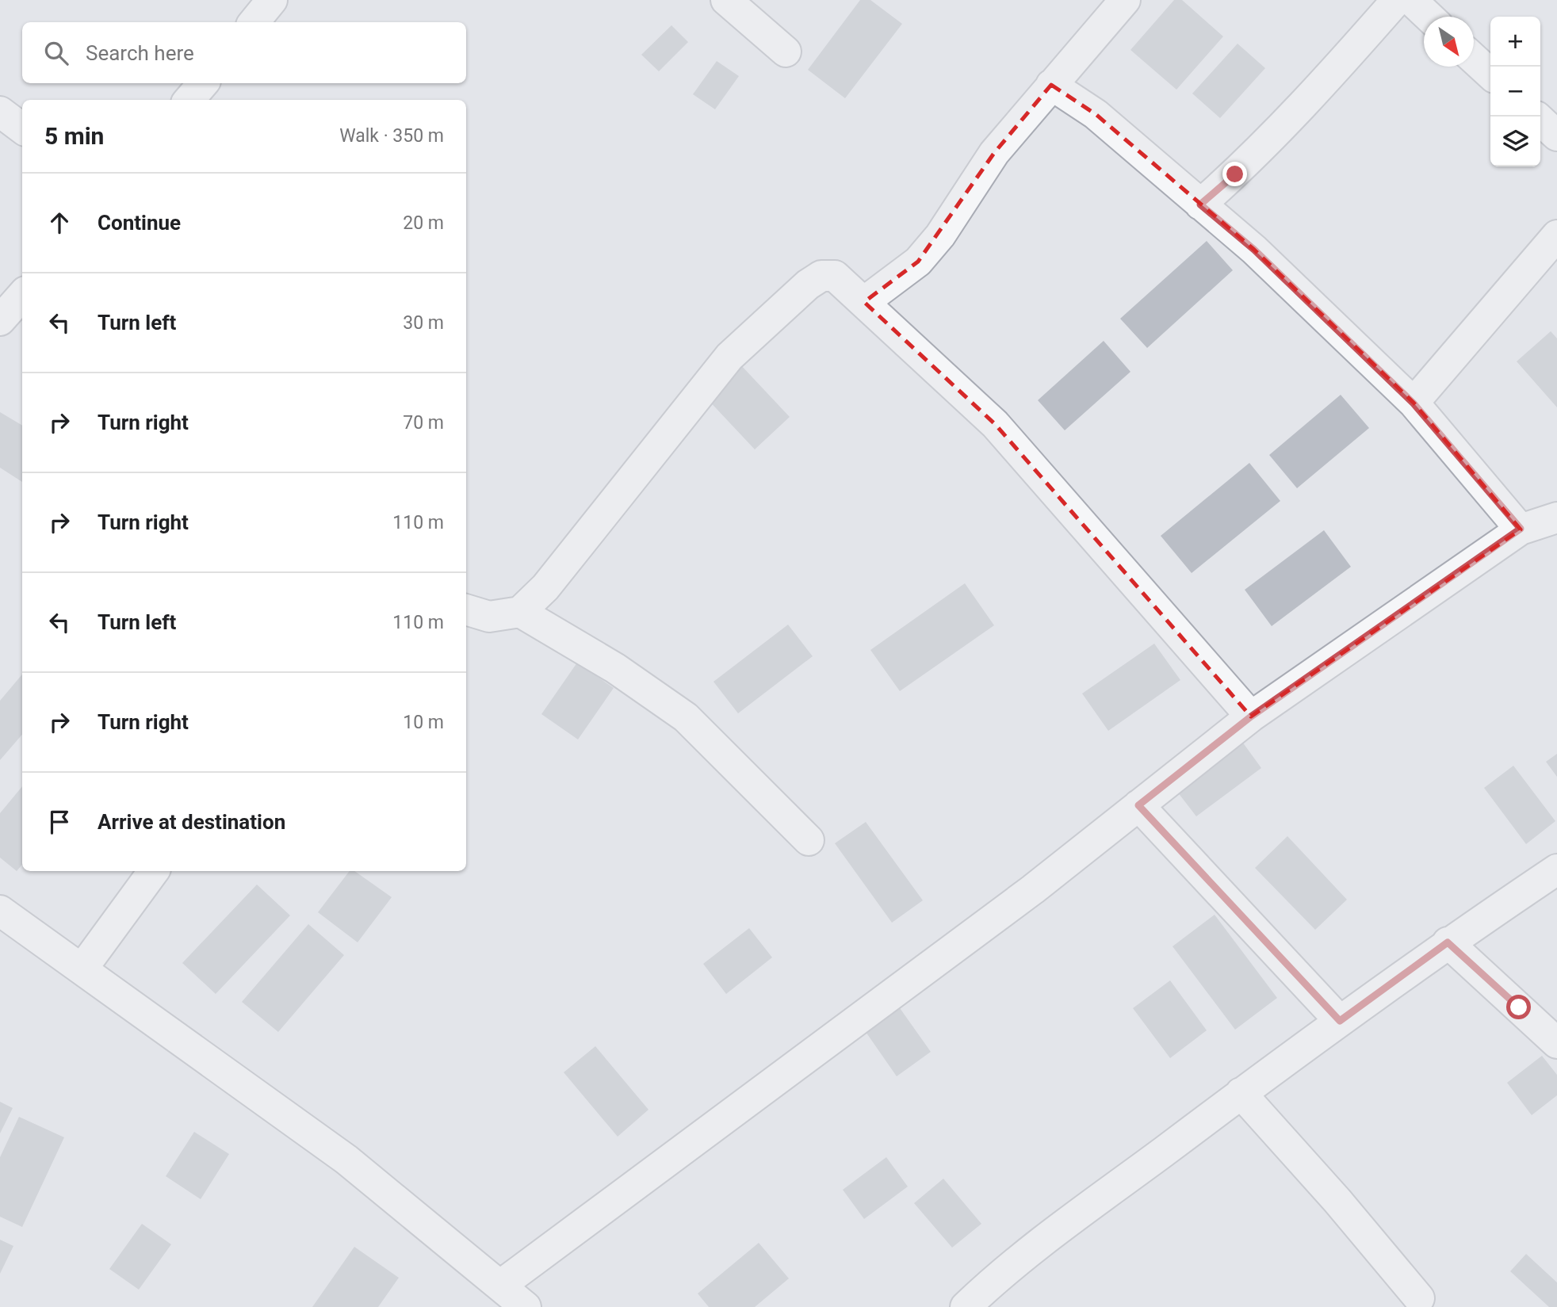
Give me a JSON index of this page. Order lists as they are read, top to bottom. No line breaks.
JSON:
{"north":"bottom right","page":{"map_buttons":["+","−"],"search":"Search here","heading":["5 min","Walk · 350 m"],"list":[["Continue","20 m"],["Turn left","30 m"],["Turn right","70 m"],["Turn right","110 m"],["Turn left","110 m"],["Turn right","10 m"],"Arrive at destination"]}}
